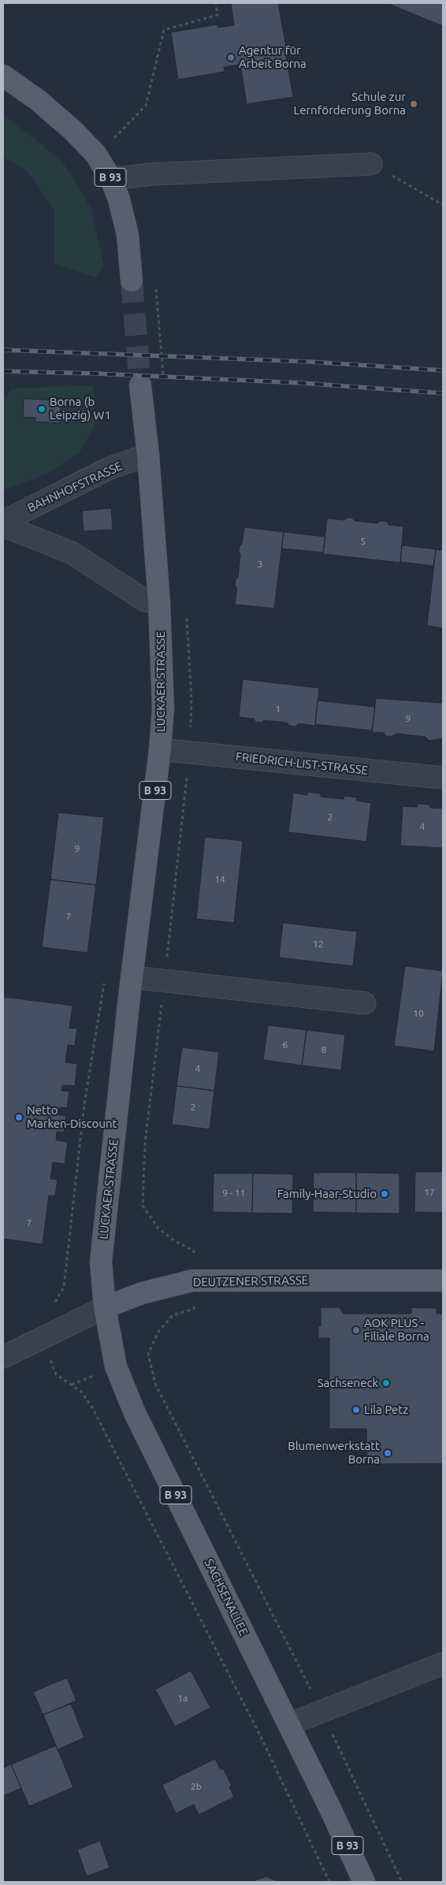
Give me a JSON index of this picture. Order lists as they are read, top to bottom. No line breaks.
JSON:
{"streets":{"main road":["B 93","LUCKAER STRASSE","DEUTZENER STRASSE","SACHSENALLEE"],"street":["BAHNHOFSTRASSE","FRIEDRICH-LIST-STRASSE"]},"crossings":[["BAHNHOFSTRASSE","LUCKAER STRASSE"],["LUCKAER STRASSE","FRIEDRICH-LIST-STRASSE"],["LUCKAER STRASSE","DEUTZENER STRASSE"],["LUCKAER STRASSE","SACHSENALLEE"],["DEUTZENER STRASSE","SACHSENALLEE"]],"places":["Agentur für Arbeit Borna","Schule zur Lernförderung Borna","Borna (b Leipzig) W1","Netto Marken-Discount","Family-Haar-Studio","AOK PLUS - Filiale Borna","Sachseneck","Lila Petz","Blumenwerkstatt Borna"],"house_numbers":["5","3","1","9","2","4","9","14","7","12","10","6","8","4","2","17","9 - 11","7","1a","2b"]}
